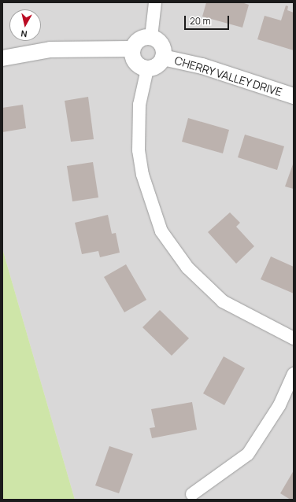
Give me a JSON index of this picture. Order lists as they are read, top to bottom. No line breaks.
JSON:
{"streets":{"street":["CHERRY VALLEY DRIVE"]},"scale_bar":"20 m","north":"bottom"}
